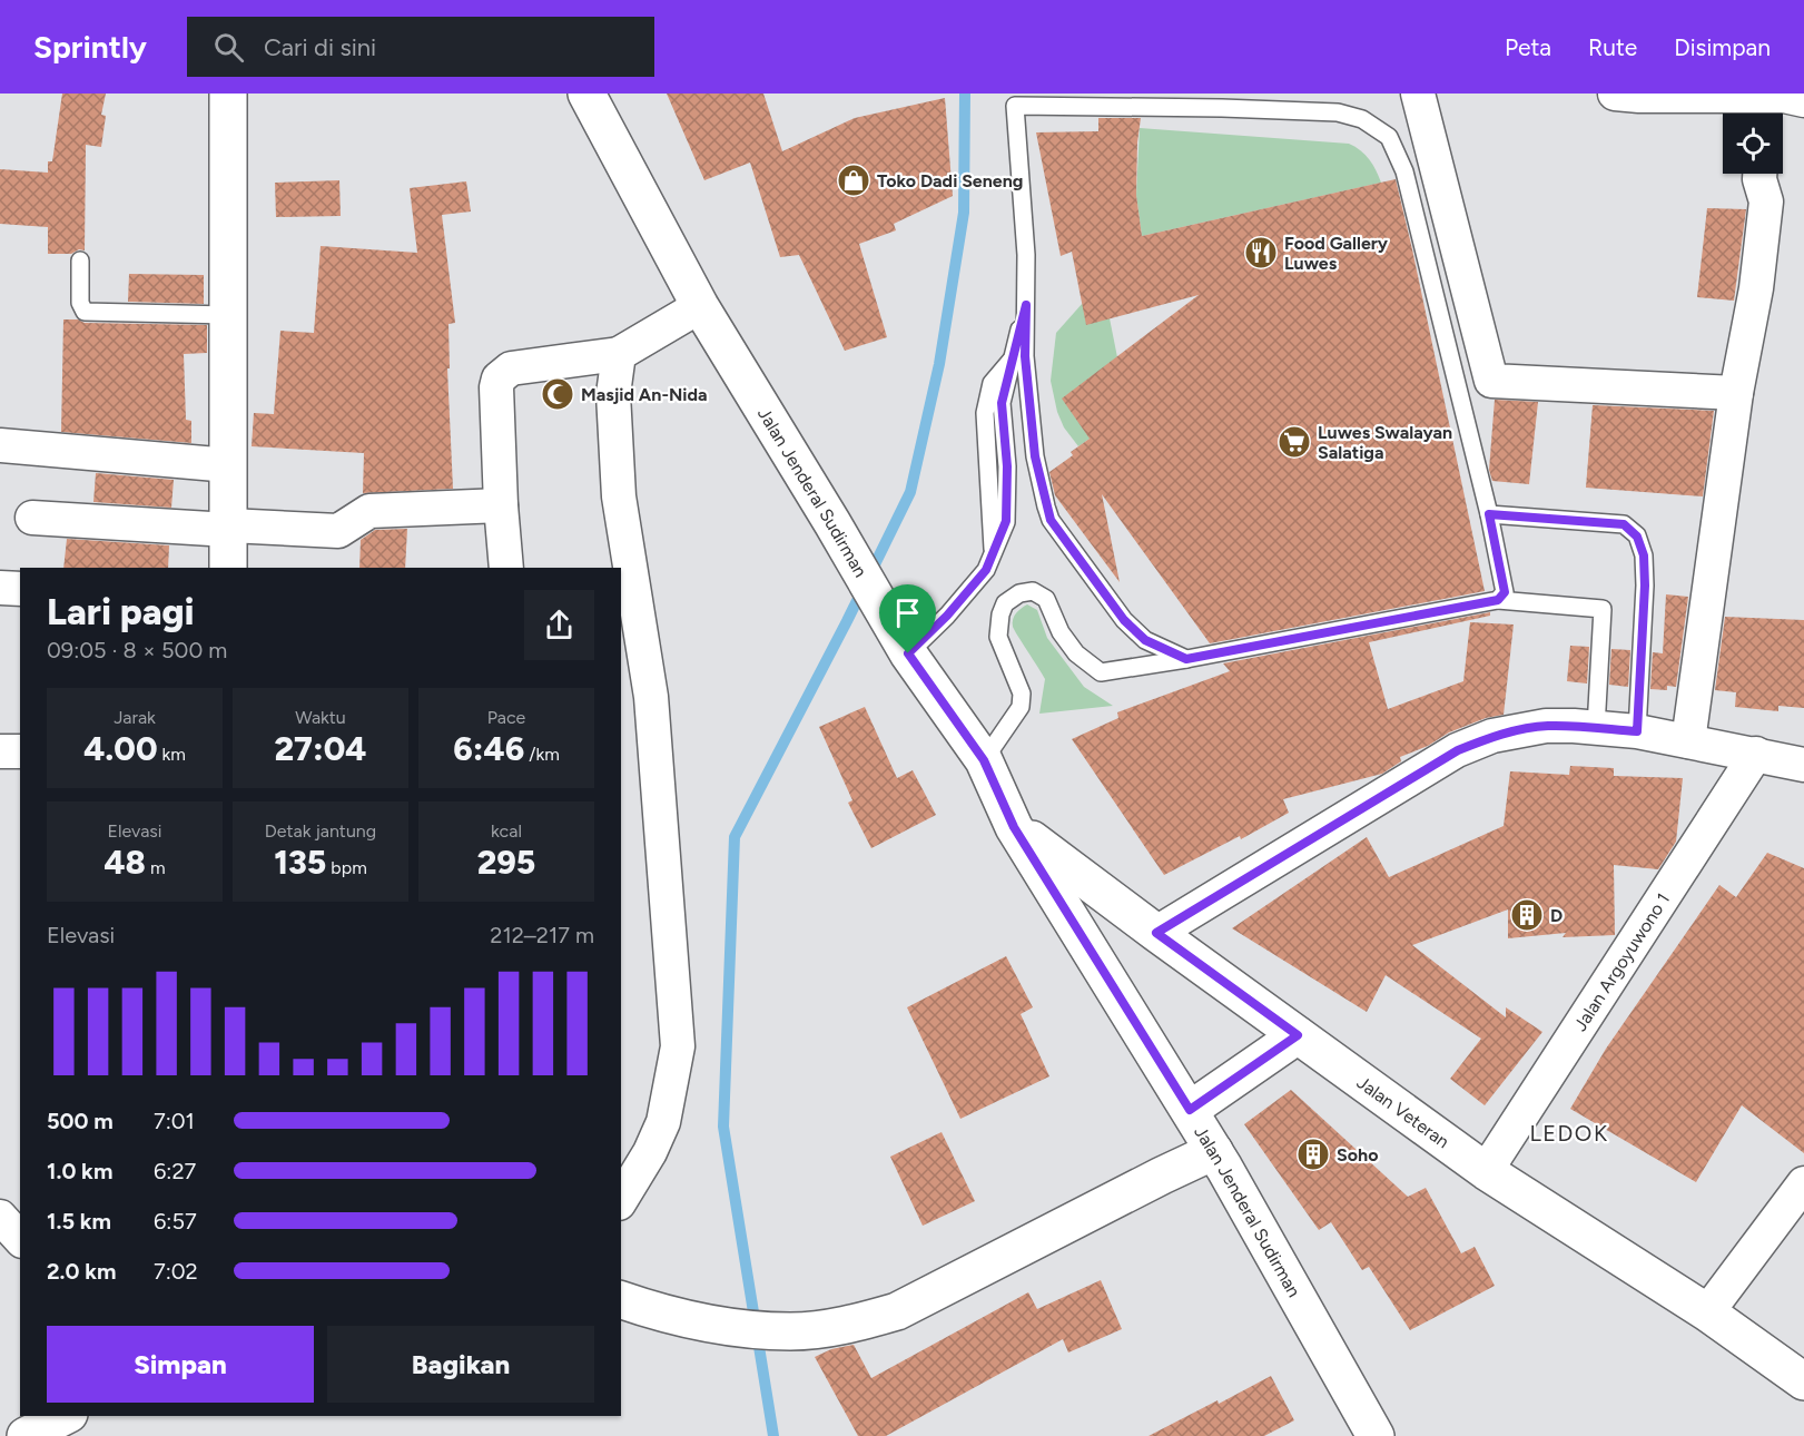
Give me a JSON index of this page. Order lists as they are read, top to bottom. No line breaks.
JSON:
{"streets":{"main road":["Jalan Jenderal Sudirman","Jalan Veteran"],"street":["Jalan Argoyuwono 1"]},"crossings":[["Jalan Jenderal Sudirman","Jalan Veteran"],["Jalan Argoyuwono 1","Jalan Veteran"]],"districts":["LEDOK"],"places":{"shop":["Toko Dadi Seneng"],"restaurant":["Food Gallery Luwes"],"mosque":["Masjid An-Nida"],"supermarket":["Luwes Swalayan Salatiga"],"building":["D","Soho"]},"page":{"header":"Sprintly","search":"Cari di sini","nav":["Peta","Rute","Disimpan"],"heading":["Lari pagi","09:05 · 8 × 500 m"],"stats":[["Jarak","4.00 km"],["Waktu","27:04"],["Pace","6:46 /km"],["Elevasi","48 m"],["Detak jantung","135 bpm"],["kcal","295"]],"chart":["Elevasi","212–217 m"],"list":[{"name":"500 m","note":"7:01"},{"name":"1.0 km","note":"6:27"},{"name":"1.5 km","note":"6:57"},{"name":"2.0 km","note":"7:02"}],"buttons":["Simpan","Bagikan"]}}
